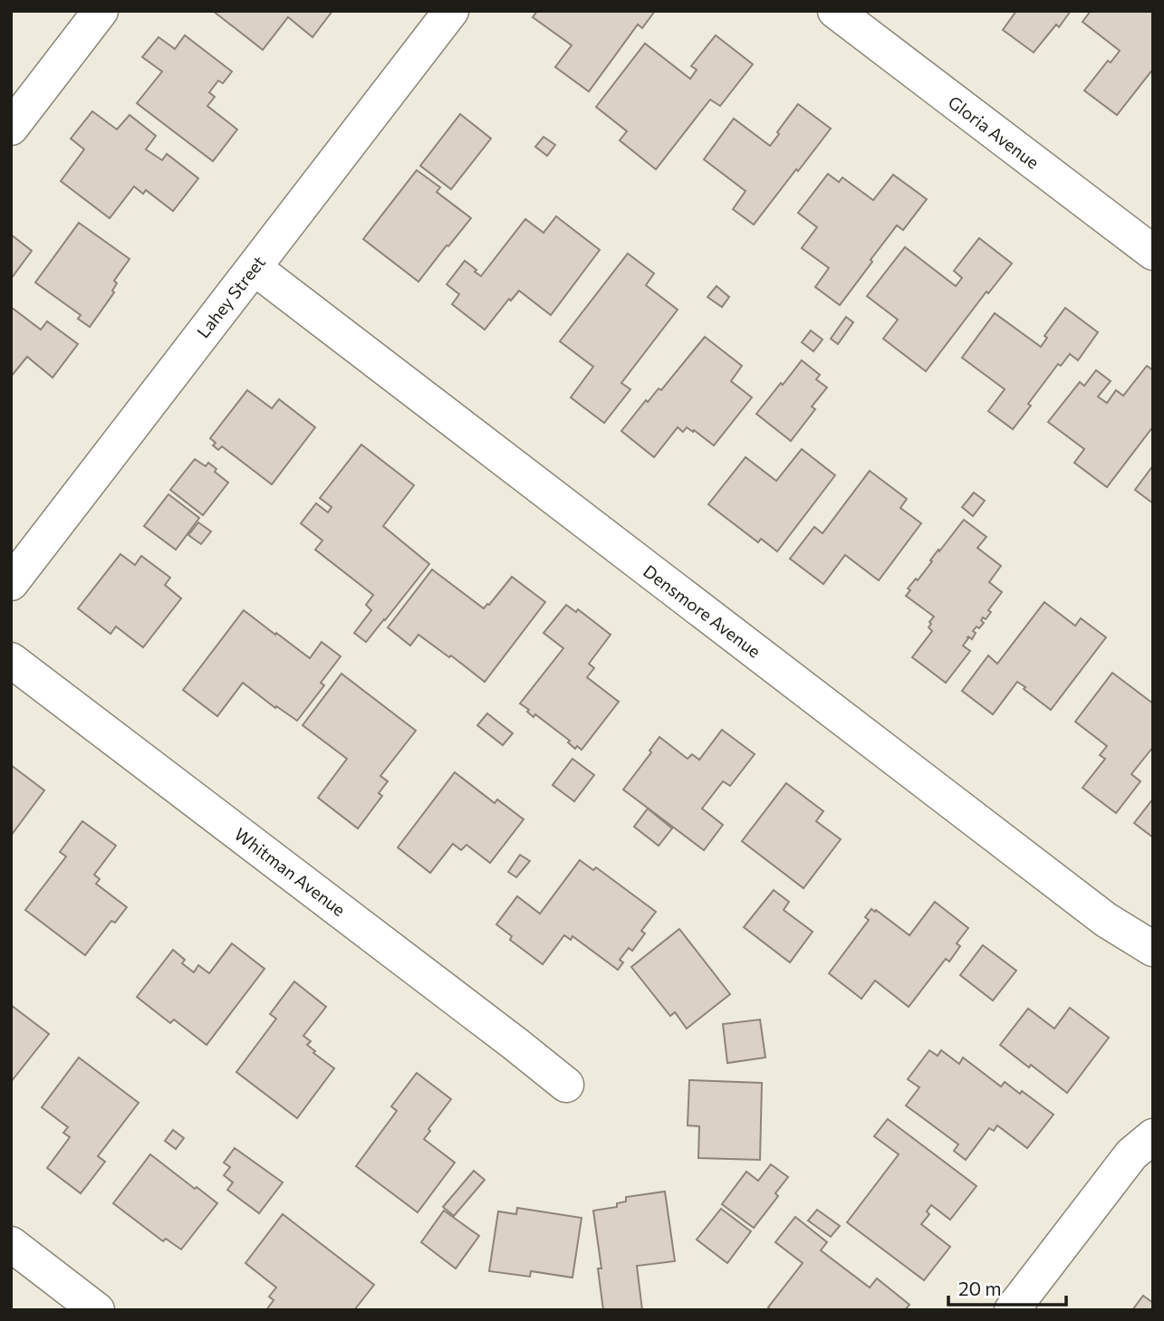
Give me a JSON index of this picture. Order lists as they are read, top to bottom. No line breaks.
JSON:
{"streets":{"street":["Gloria Avenue","Lahey Street","Densmore Avenue","Whitman Avenue"]},"crossings":[["Lahey Street","Densmore Avenue"]],"scale_bar":"20 m"}
